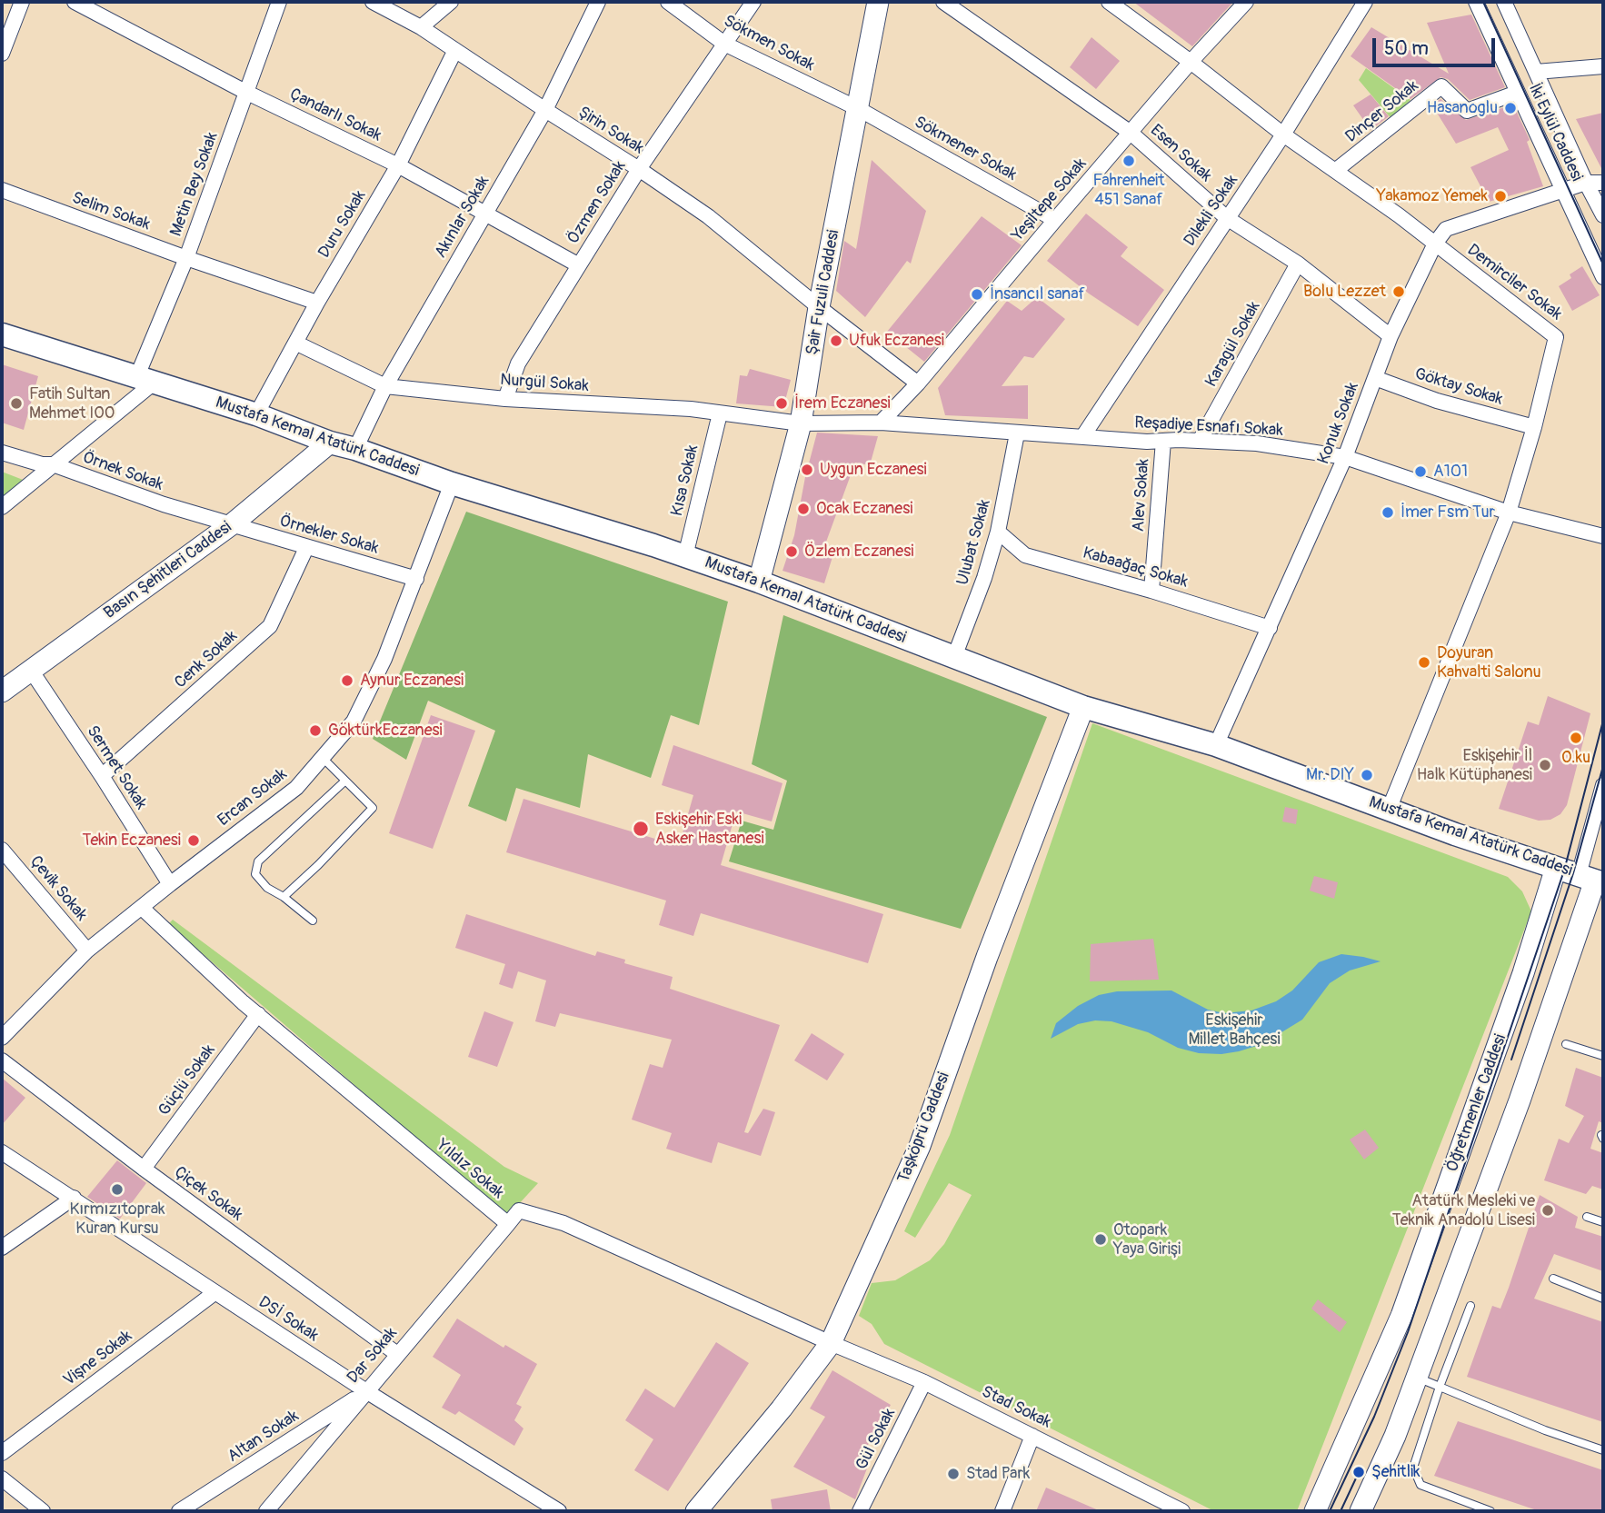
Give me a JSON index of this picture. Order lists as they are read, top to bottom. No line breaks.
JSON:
{"streets":{"main road":["Şair Fuzuli Caddesi","Mustafa Kemal Atatürk Caddesi","Basın Şehitleri Caddesi","Öğretmenler Caddesi","Taşköprü Caddesi"],"street":["Sökmen Sokak","Dinçer Sokak","Çandarlı Sokak","Şirin Sokak","İki Eylül Caddesi","Sökmener Sokak","Esen Sokak","Metin Bey Sokak","Yeşiltepe Sokak","Özmen Sokak","Dilekli Sokak","Selim Sokak","Akınlar Sokak","Duru Sokak","Demirciler Sokak","Karagül Sokak","Nurgül Sokak","Göktay Sokak","Konuk Sokak","Reşadiye Esnafı Sokak","Örnek Sokak","Kısa Sokak","Alev Sokak","Örnekler Sokak","Ulubat Sokak","Kabaağaç Sokak","Cenk Sokak","Sermet Sokak","Ercan Sokak","Çevik Sokak","Güçlü Sokak","Yıldız Sokak","Çiçek Sokak","DSİ Sokak","Dar Sokak","Vişne Sokak","Stad Sokak","Altan Sokak","Gül Sokak"]},"crossings":[["Sökmen Sokak","Sökmener Sokak"],["Sökmen Sokak","Özmen Sokak"],["Sökmen Sokak","Şair Fuzuli Caddesi"],["Dinçer Sokak","İki Eylül Caddesi"],["Dinçer Sokak","Demirciler Sokak"],["Çandarlı Sokak","Metin Bey Sokak"],["Çandarlı Sokak","Özmen Sokak"],["Çandarlı Sokak","Akınlar Sokak"],["Çandarlı Sokak","Duru Sokak"],["Şirin Sokak","Yeşiltepe Sokak"],["Şirin Sokak","Özmen Sokak"],["Şirin Sokak","Akınlar Sokak"],["Şirin Sokak","Duru Sokak"],["Şirin Sokak","Şair Fuzuli Caddesi"],["İki Eylül Caddesi","Konuk Sokak"],["Sökmener Sokak","Yeşiltepe Sokak"],["Sökmener Sokak","Şair Fuzuli Caddesi"],["Esen Sokak","Yeşiltepe Sokak"],["Esen Sokak","Dilekli Sokak"],["Esen Sokak","Karagül Sokak"],["Esen Sokak","Konuk Sokak"],["Metin Bey Sokak","Selim Sokak"],["Metin Bey Sokak","Mustafa Kemal Atatürk Caddesi"],["Yeşiltepe Sokak","Demirciler Sokak"],["Yeşiltepe Sokak","Reşadiye Esnafı Sokak"],["Özmen Sokak","Nurgül Sokak"],["Dilekli Sokak","Demirciler Sokak"],["Dilekli Sokak","Reşadiye Esnafı Sokak"],["Selim Sokak","Duru Sokak"],["Akınlar Sokak","Nurgül Sokak"],["Akınlar Sokak","Mustafa Kemal Atatürk Caddesi"],["Duru Sokak","Nurgül Sokak"],["Duru Sokak","Mustafa Kemal Atatürk Caddesi"],["Demirciler Sokak","Göktay Sokak"],["Demirciler Sokak","Konuk Sokak"],["Demirciler Sokak","Reşadiye Esnafı Sokak"],["Demirciler Sokak","Mustafa Kemal Atatürk Caddesi"],["Şair Fuzuli Caddesi","Nurgül Sokak"],["Şair Fuzuli Caddesi","Reşadiye Esnafı Sokak"],["Şair Fuzuli Caddesi","Mustafa Kemal Atatürk Caddesi"],["Karagül Sokak","Reşadiye Esnafı Sokak"],["Nurgül Sokak","Reşadiye Esnafı Sokak"],["Nurgül Sokak","Kısa Sokak"],["Göktay Sokak","Konuk Sokak"],["Konuk Sokak","Reşadiye Esnafı Sokak"],["Konuk Sokak","Mustafa Kemal Atatürk Caddesi"],["Konuk Sokak","Kabaağaç Sokak"],["Reşadiye Esnafı Sokak","Alev Sokak"],["Reşadiye Esnafı Sokak","Ulubat Sokak"],["Mustafa Kemal Atatürk Caddesi","Kısa Sokak"],["Mustafa Kemal Atatürk Caddesi","Ulubat Sokak"],["Mustafa Kemal Atatürk Caddesi","Basın Şehitleri Caddesi"],["Mustafa Kemal Atatürk Caddesi","Ercan Sokak"],["Mustafa Kemal Atatürk Caddesi","Öğretmenler Caddesi"],["Mustafa Kemal Atatürk Caddesi","Taşköprü Caddesi"],["Örnek Sokak","Örnekler Sokak"],["Örnek Sokak","Basın Şehitleri Caddesi"],["Alev Sokak","Kabaağaç Sokak"],["Örnekler Sokak","Basın Şehitleri Caddesi"],["Örnekler Sokak","Cenk Sokak"],["Örnekler Sokak","Ercan Sokak"],["Ulubat Sokak","Kabaağaç Sokak"],["Basın Şehitleri Caddesi","Sermet Sokak"],["Cenk Sokak","Sermet Sokak"],["Sermet Sokak","Ercan Sokak"],["Ercan Sokak","Çevik Sokak"],["Ercan Sokak","Yıldız Sokak"],["Güçlü Sokak","Yıldız Sokak"],["Güçlü Sokak","Çiçek Sokak"],["Taşköprü Caddesi","Yıldız Sokak"],["Taşköprü Caddesi","Stad Sokak"],["Yıldız Sokak","Dar Sokak"],["Yıldız Sokak","Stad Sokak"],["Çiçek Sokak","Dar Sokak"],["DSİ Sokak","Dar Sokak"],["DSİ Sokak","Vişne Sokak"],["DSİ Sokak","Altan Sokak"],["Dar Sokak","Altan Sokak"],["Stad Sokak","Gül Sokak"]],"parks":["Eskişehir Millet Bahçesi"],"places":["Hasanoglu","Fahrenheit 451 Sanaf","Yakamoz Yemek","Bolu Lezzet","İnsancıl sanaf","Ufuk Eczanesi","Fatih Sultan Mehmet IOO","İrem Eczanesi","Uygun Eczanesi","A101","Ocak Eczanesi","İmer Fsm Tur","Özlem Eczanesi","Doyuran Kahvalti Salonu","Aynur Eczanesi","GöktürkEczanesi","O.ku","Eskişehir İl Halk Kütüphanesi","Mr. DIY","Eskişehir Eski Asker Hastanesi","Tekin Eczanesi","Kırmızıtoprak Kuran Kursu","Atatürk Mesleki ve Teknik Anadolu Lisesi","Otopark Yaya Girişi","Şehitlik","Stad Park"],"scale_bar":"50 m"}
